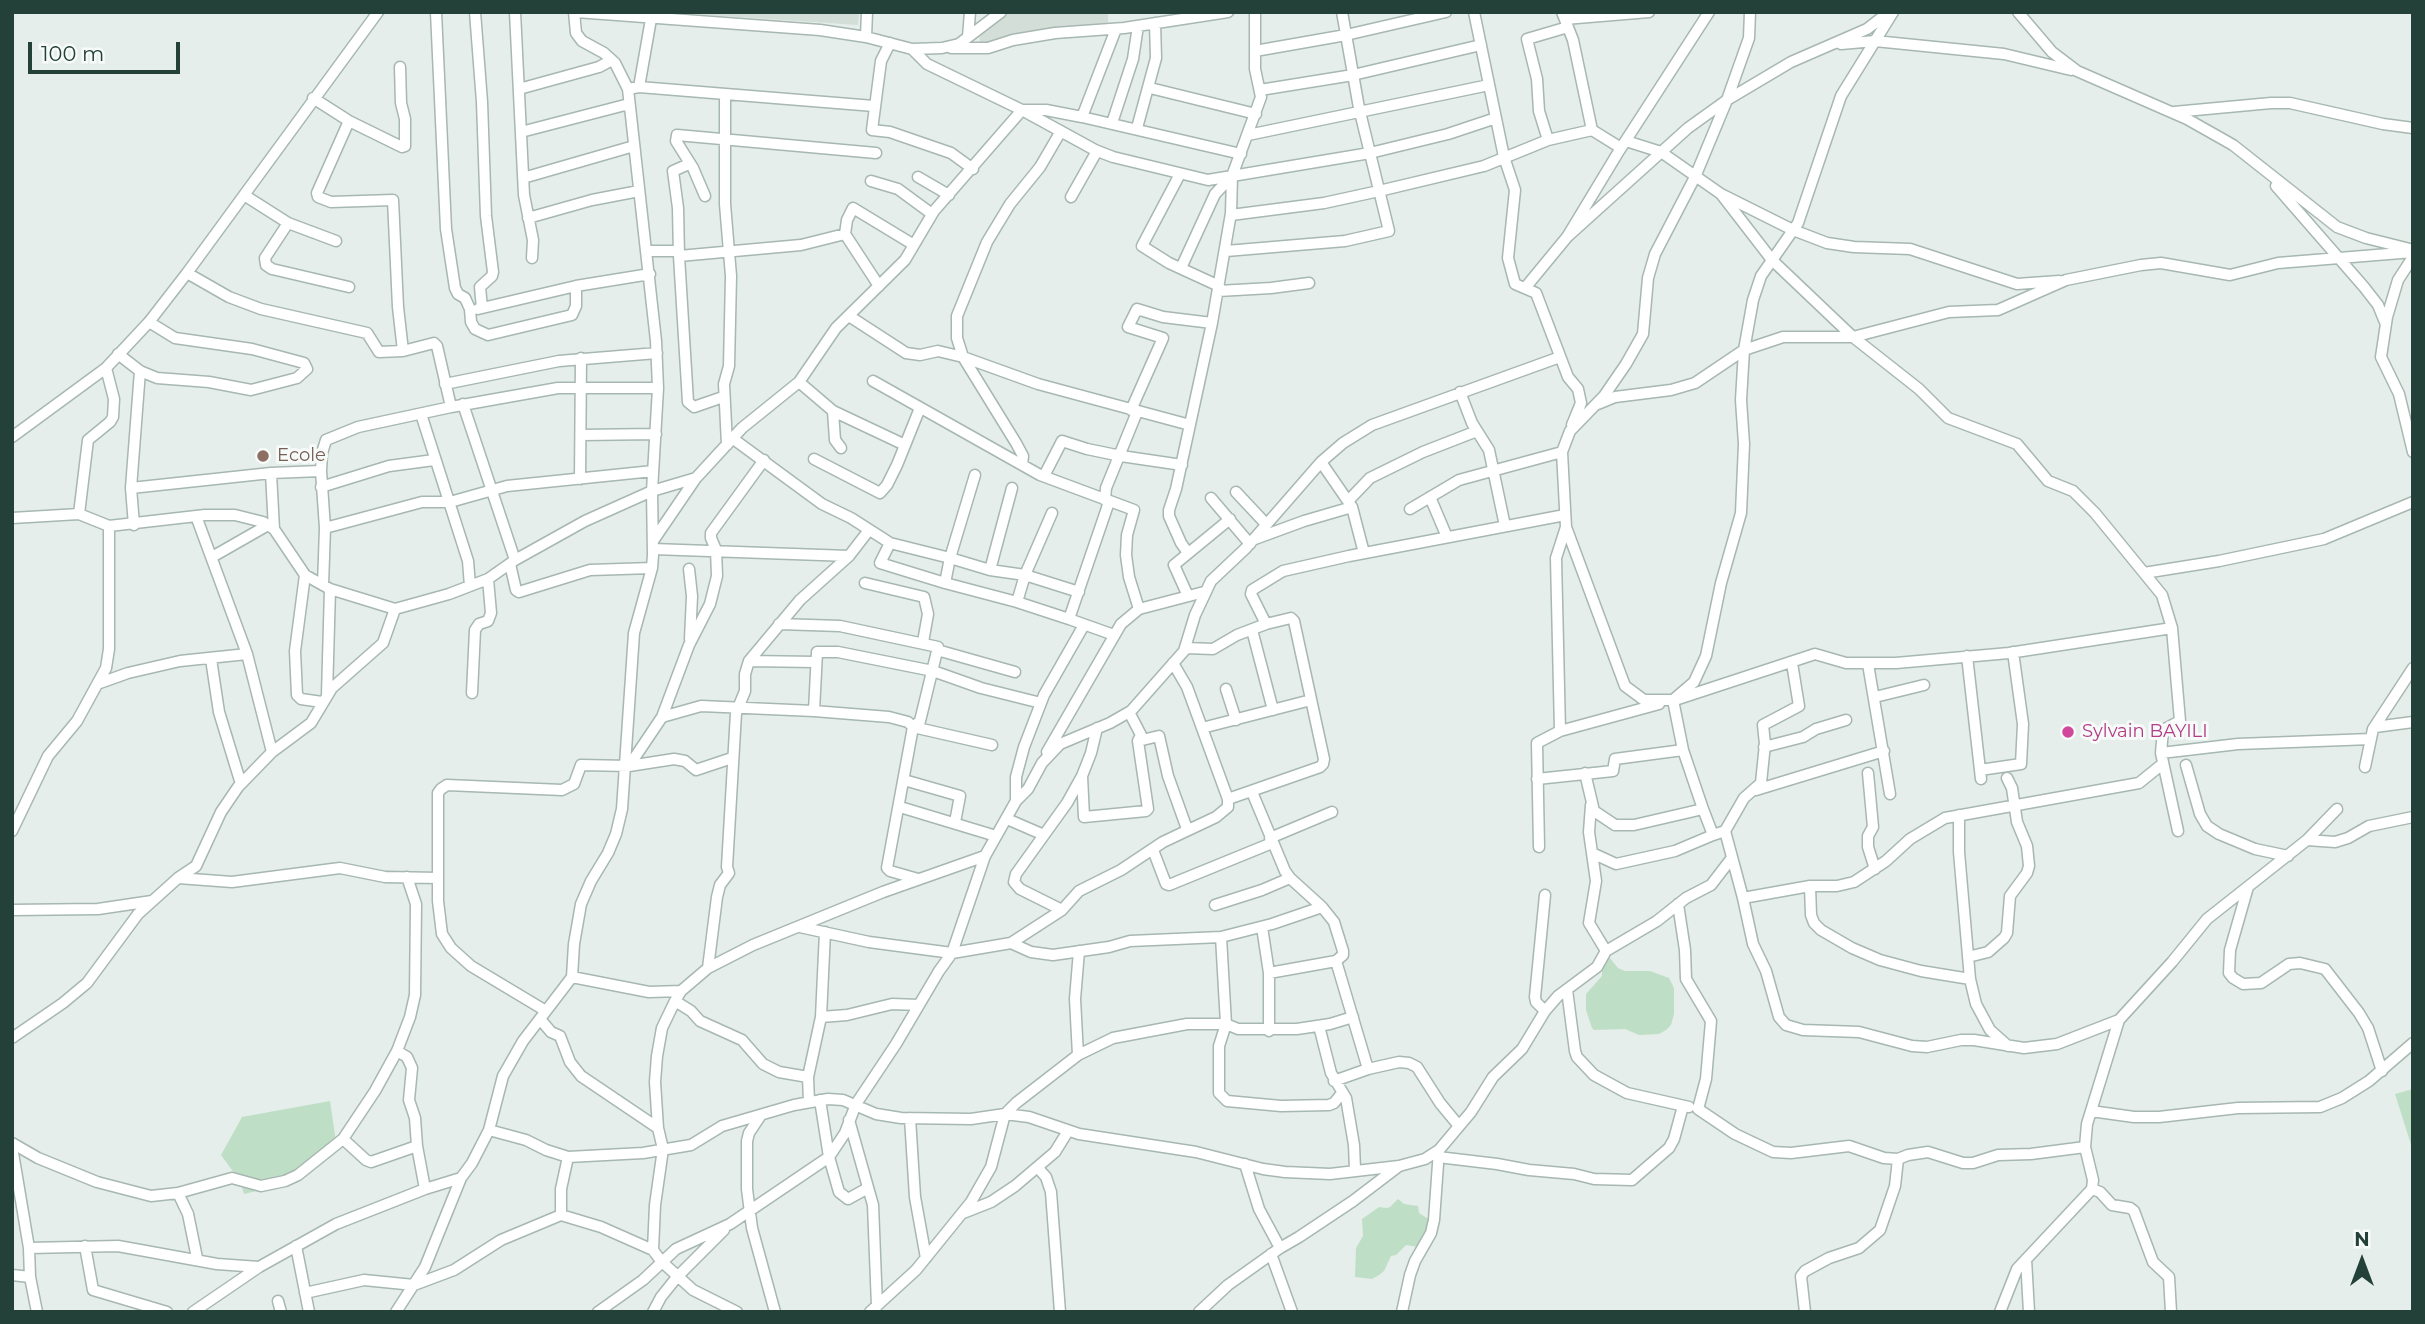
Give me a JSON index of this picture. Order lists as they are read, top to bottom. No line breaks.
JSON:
{"places":["Ecole","Sylvain BAYILI"],"scale_bar":"100 m","north":"top"}
